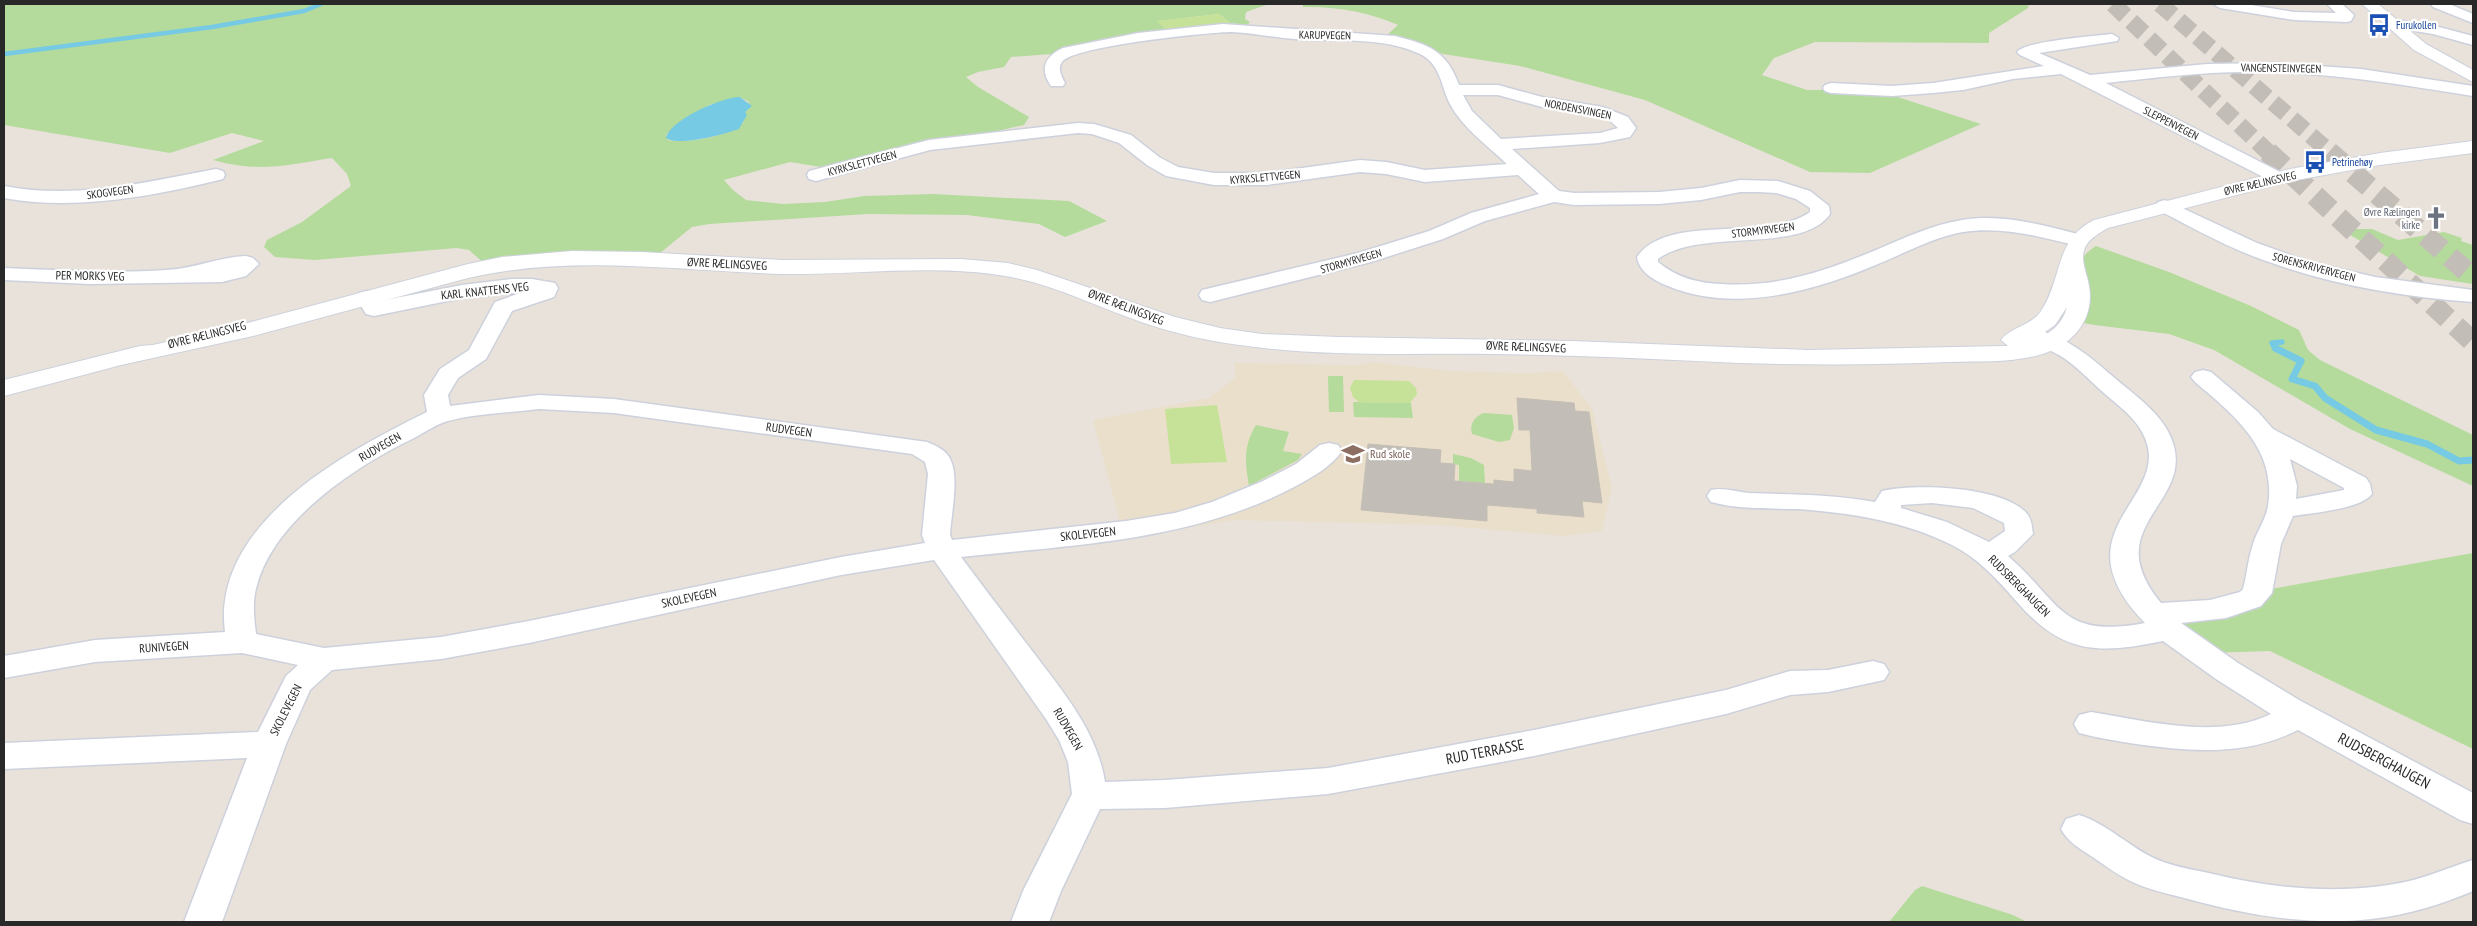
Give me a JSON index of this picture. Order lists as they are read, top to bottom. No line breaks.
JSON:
{"streets":{"main road":["ØVRE RÆLINGSVEG"],"street":["KARUPVEGEN","VANGENSTEINVEGEN","NORDENSVINGEN","SLEPPENVEGEN","KYRKSLETTVEGEN","SKOGVEGEN","STORMYRVEGEN","SORENSKRIVERVEGEN","PER MORKS VEG","KARL KNATTENS VEG","RUDVEGEN","SKOLEVEGEN","RUDSBERGHAUGEN","RUNIVEGEN","RUD TERRASSE"]},"crossings":[["KARUPVEGEN","NORDENSVINGEN"],["KARUPVEGEN","KYRKSLETTVEGEN"],["KARUPVEGEN","STORMYRVEGEN"],["VANGENSTEINVEGEN","SLEPPENVEGEN"],["SLEPPENVEGEN","ØVRE RÆLINGSVEG"],["ØVRE RÆLINGSVEG","STORMYRVEGEN"],["ØVRE RÆLINGSVEG","SORENSKRIVERVEGEN"],["ØVRE RÆLINGSVEG","KARL KNATTENS VEG"],["ØVRE RÆLINGSVEG","RUDSBERGHAUGEN"],["KARL KNATTENS VEG","RUDVEGEN"],["RUDVEGEN","SKOLEVEGEN"],["RUDVEGEN","RUNIVEGEN"],["RUDVEGEN","RUD TERRASSE"],["SKOLEVEGEN","RUNIVEGEN"]],"places":{"bus stop":["Furukollen","Petrinehøy"],"church":["Øvre Rælingen kirke"],"school or university":["Rud skole"]}}
